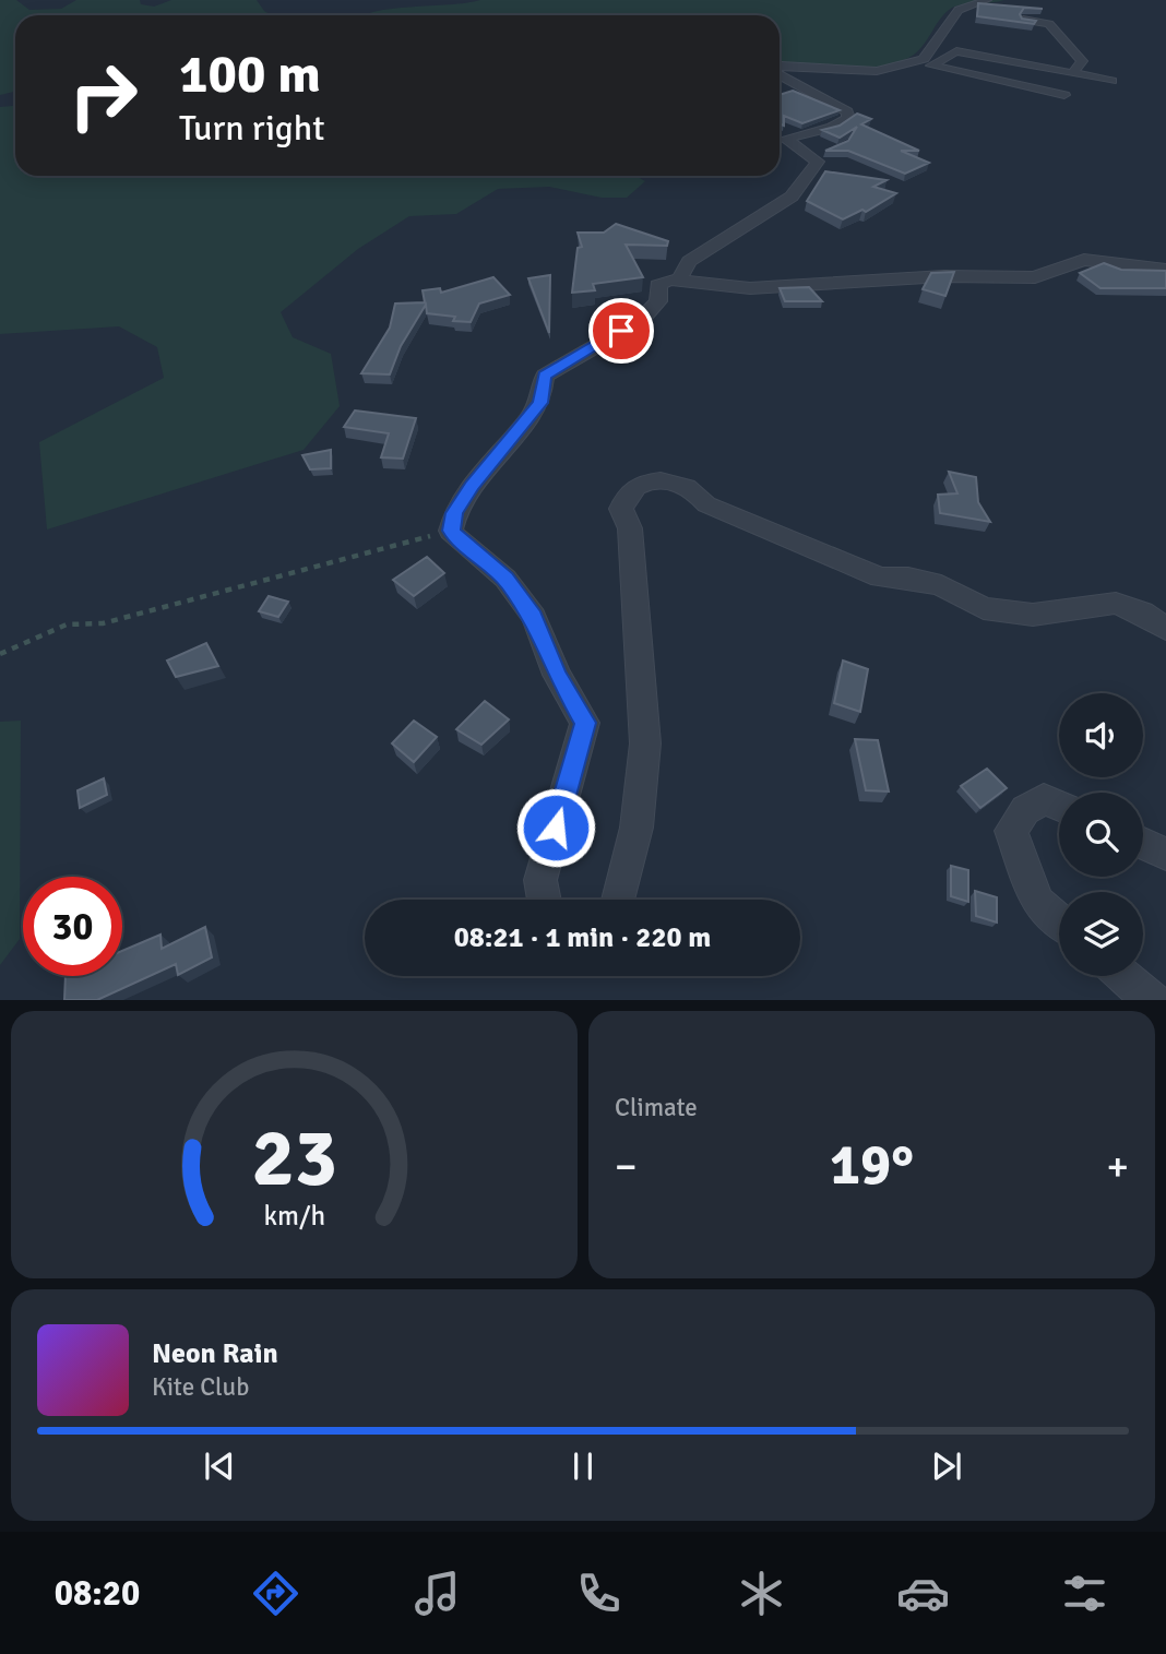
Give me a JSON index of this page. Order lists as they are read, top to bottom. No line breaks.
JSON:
{"page":{"turn":["100 m","Turn right"],"limit":"30","trip":"08:21 · 1 min · 220 m","tile":"Climate","heat":["−","19°","+"],"song":["Neon Rain","Kite Club"],"tabs":"08:20","gauge":["23","km/h"]}}
